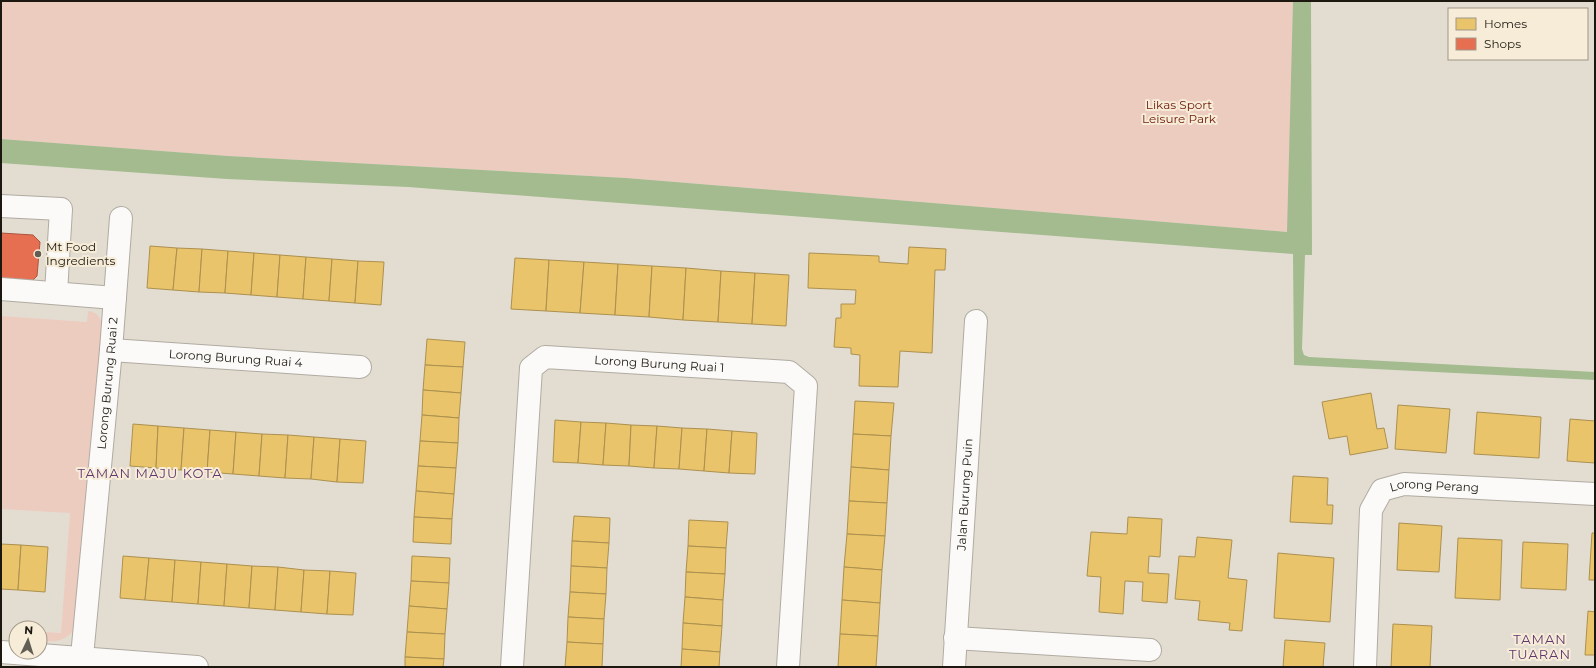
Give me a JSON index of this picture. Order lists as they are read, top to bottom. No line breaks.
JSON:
{"streets":{"street":["Lorong Burung Ruai 4","Lorong Burung Ruai 1","Lorong Burung Ruai 2","Lorong Perang","Jalan Burung Puin"]},"crossings":[["Lorong Burung Ruai 4","Lorong Burung Ruai 2"]],"districts":["TAMAN MAJU KOTA","TAMAN TUARAN"],"parks":["Likas Sport Leisure Park"],"places":["Mt Food Ingredients"],"legend":["Homes","Shops"],"north":"top"}
